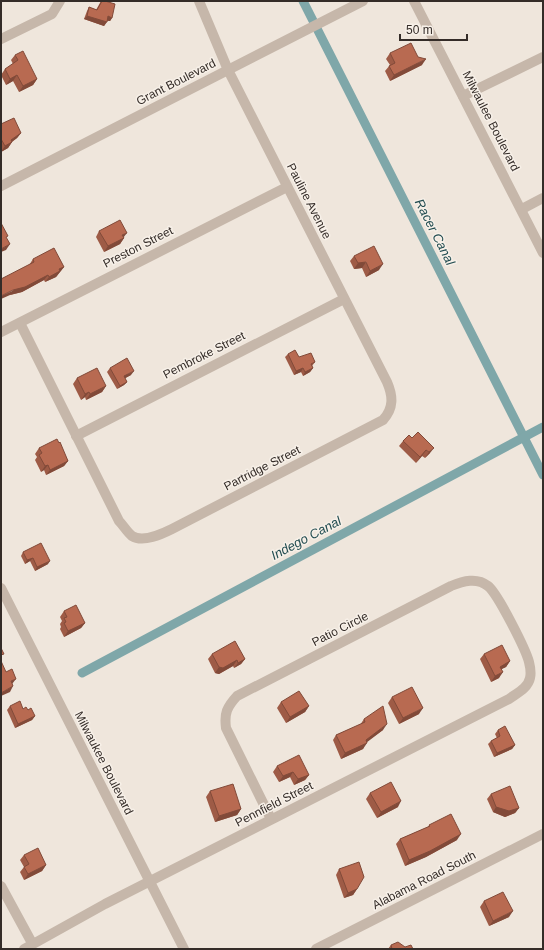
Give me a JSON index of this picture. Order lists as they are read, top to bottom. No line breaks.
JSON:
{"streets":{"street":["Grant Boulevard","Milwaulee Boulevard","Pauline Avenue","Preston Street","Pembroke Street","Partridge Street","Patio Circle","Milwaukee Boulevard","Pennfield Street","Alabama Road South"]},"crossings":[["Grant Boulevard","Pauline Avenue"],["Pauline Avenue","Preston Street"],["Pauline Avenue","Pembroke Street"],["Pauline Avenue","Partridge Street"],["Pembroke Street","Partridge Street"],["Patio Circle","Pennfield Street"],["Milwaukee Boulevard","Pennfield Street"]],"water":["Racer Canal","Indego Canal"],"scale_bar":"50 m"}
